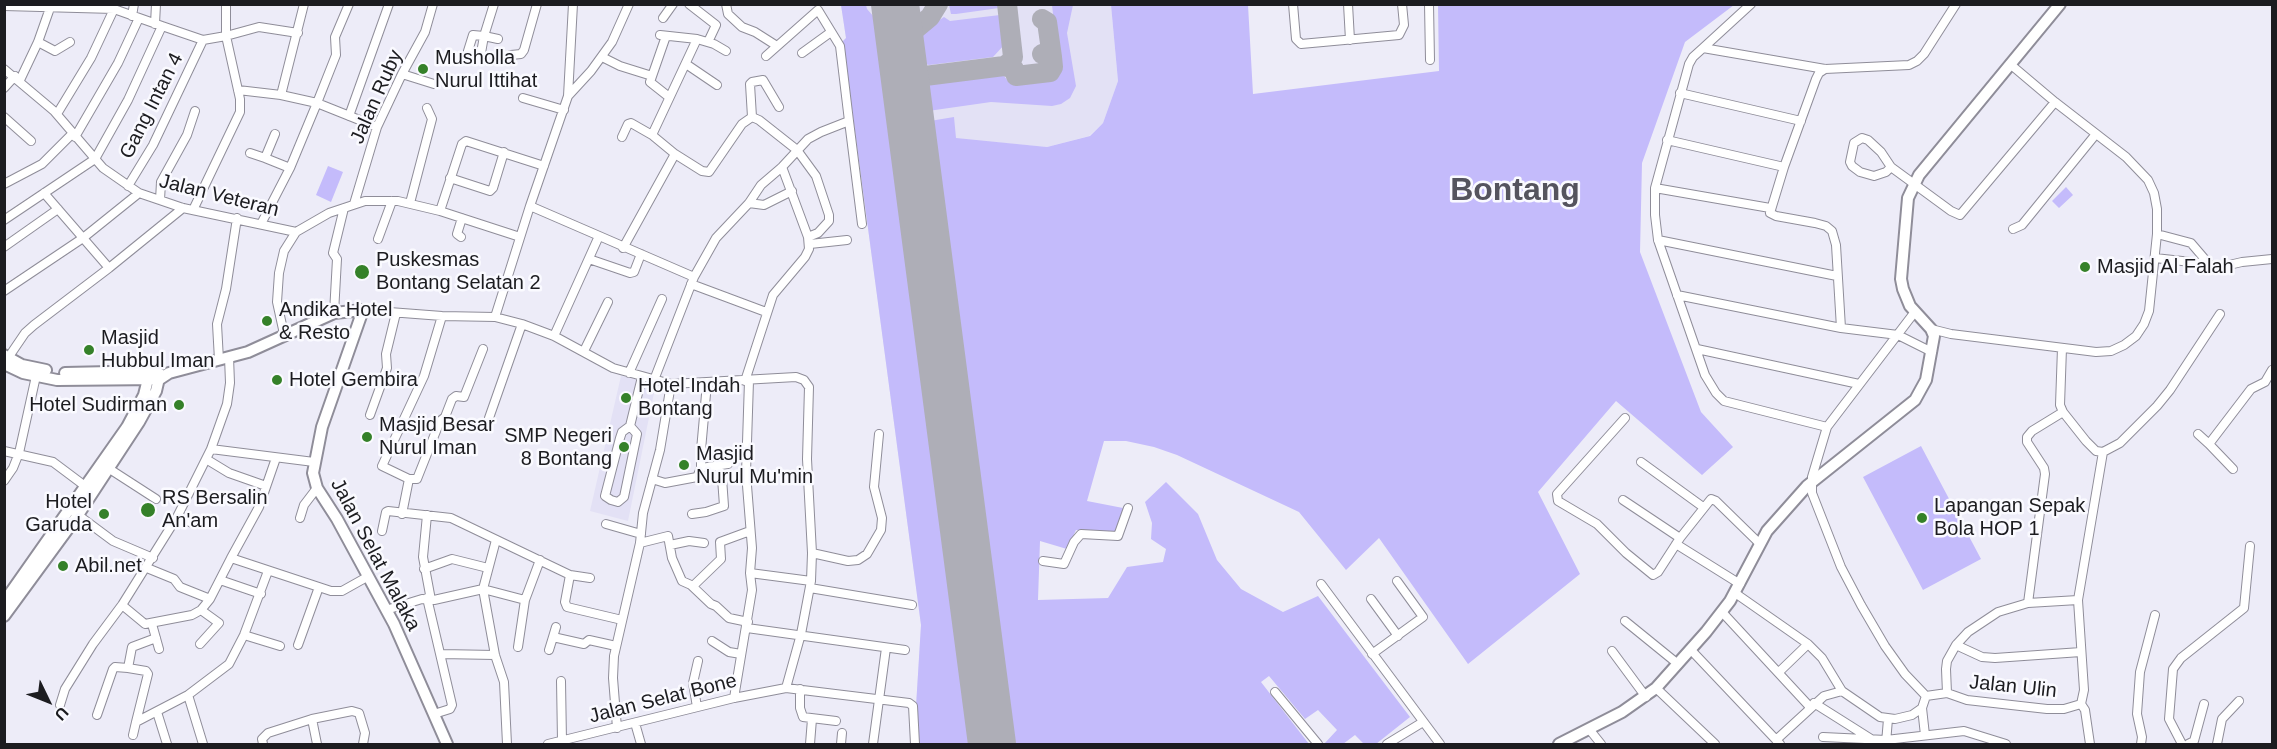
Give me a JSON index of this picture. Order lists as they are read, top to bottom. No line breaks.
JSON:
{"streets":{"street":["Jalan Ruby","Gang Intan 4","Jalan Veteran","Jalan Selat Malaka","Jalan Ulin","Jalan Selat Bone"]},"crossings":[["Jalan Ruby","Jalan Veteran"],["Gang Intan 4","Jalan Veteran"]],"districts":["Bontang"],"places":["Musholla Nurul Ittihat","Masjid Al Falah","Puskesmas Bontang Selatan 2","Andika Hotel & Resto","Masjid Hubbul Iman","Hotel Gembira","Hotel Indah Bontang","Hotel Sudirman","Masjid Besar Nurul Iman","SMP Negeri 8 Bontang","Masjid Nurul Mu'min","RS Bersalin An'am","Hotel Garuda","Lapangan Sepak Bola HOP 1","Abil.net"],"north":"bottom right"}
